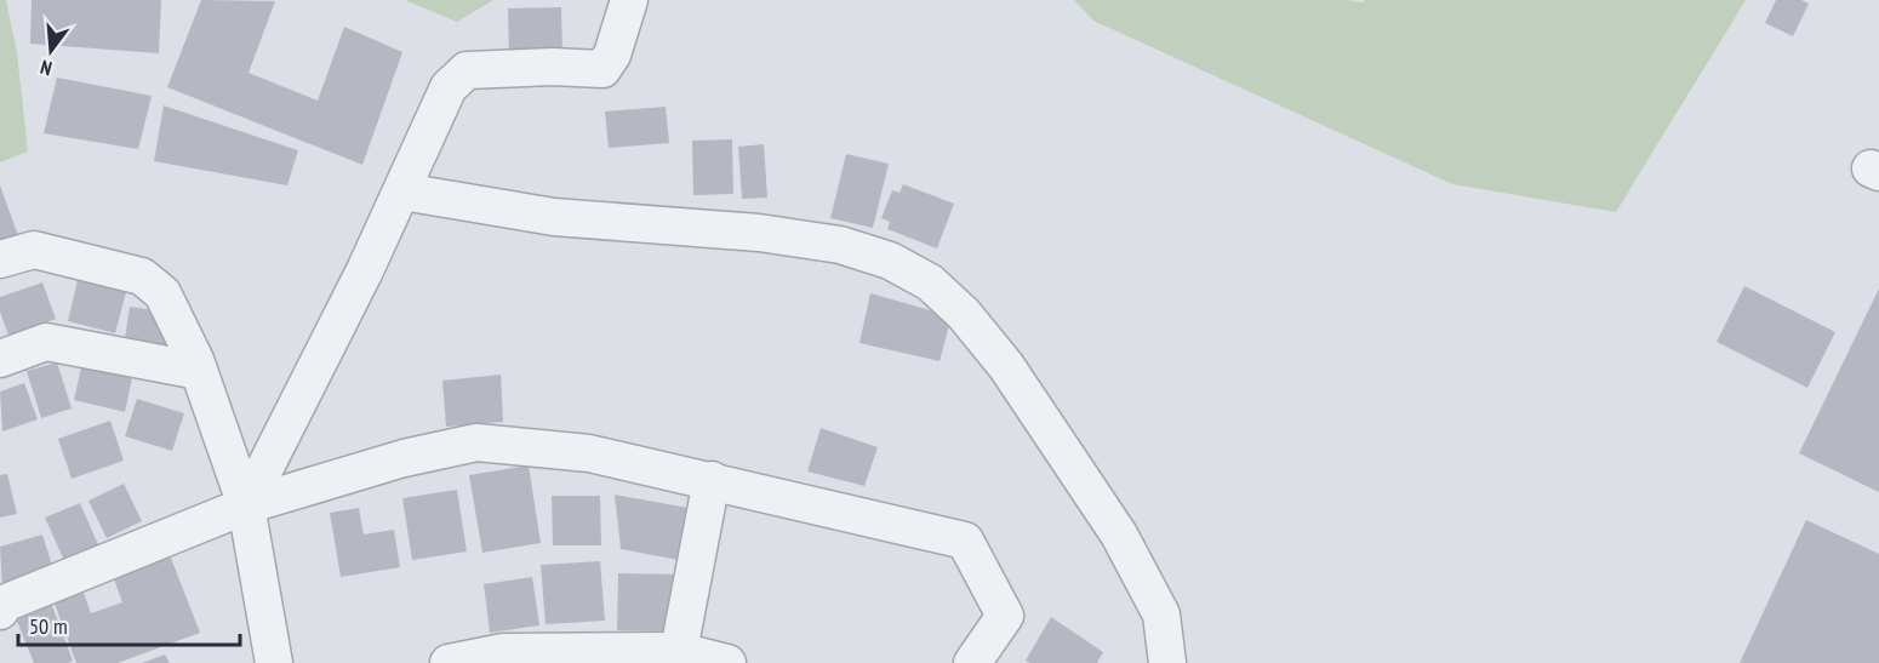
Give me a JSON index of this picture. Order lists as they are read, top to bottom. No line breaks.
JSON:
{"scale_bar":"50 m","north":"bottom"}
